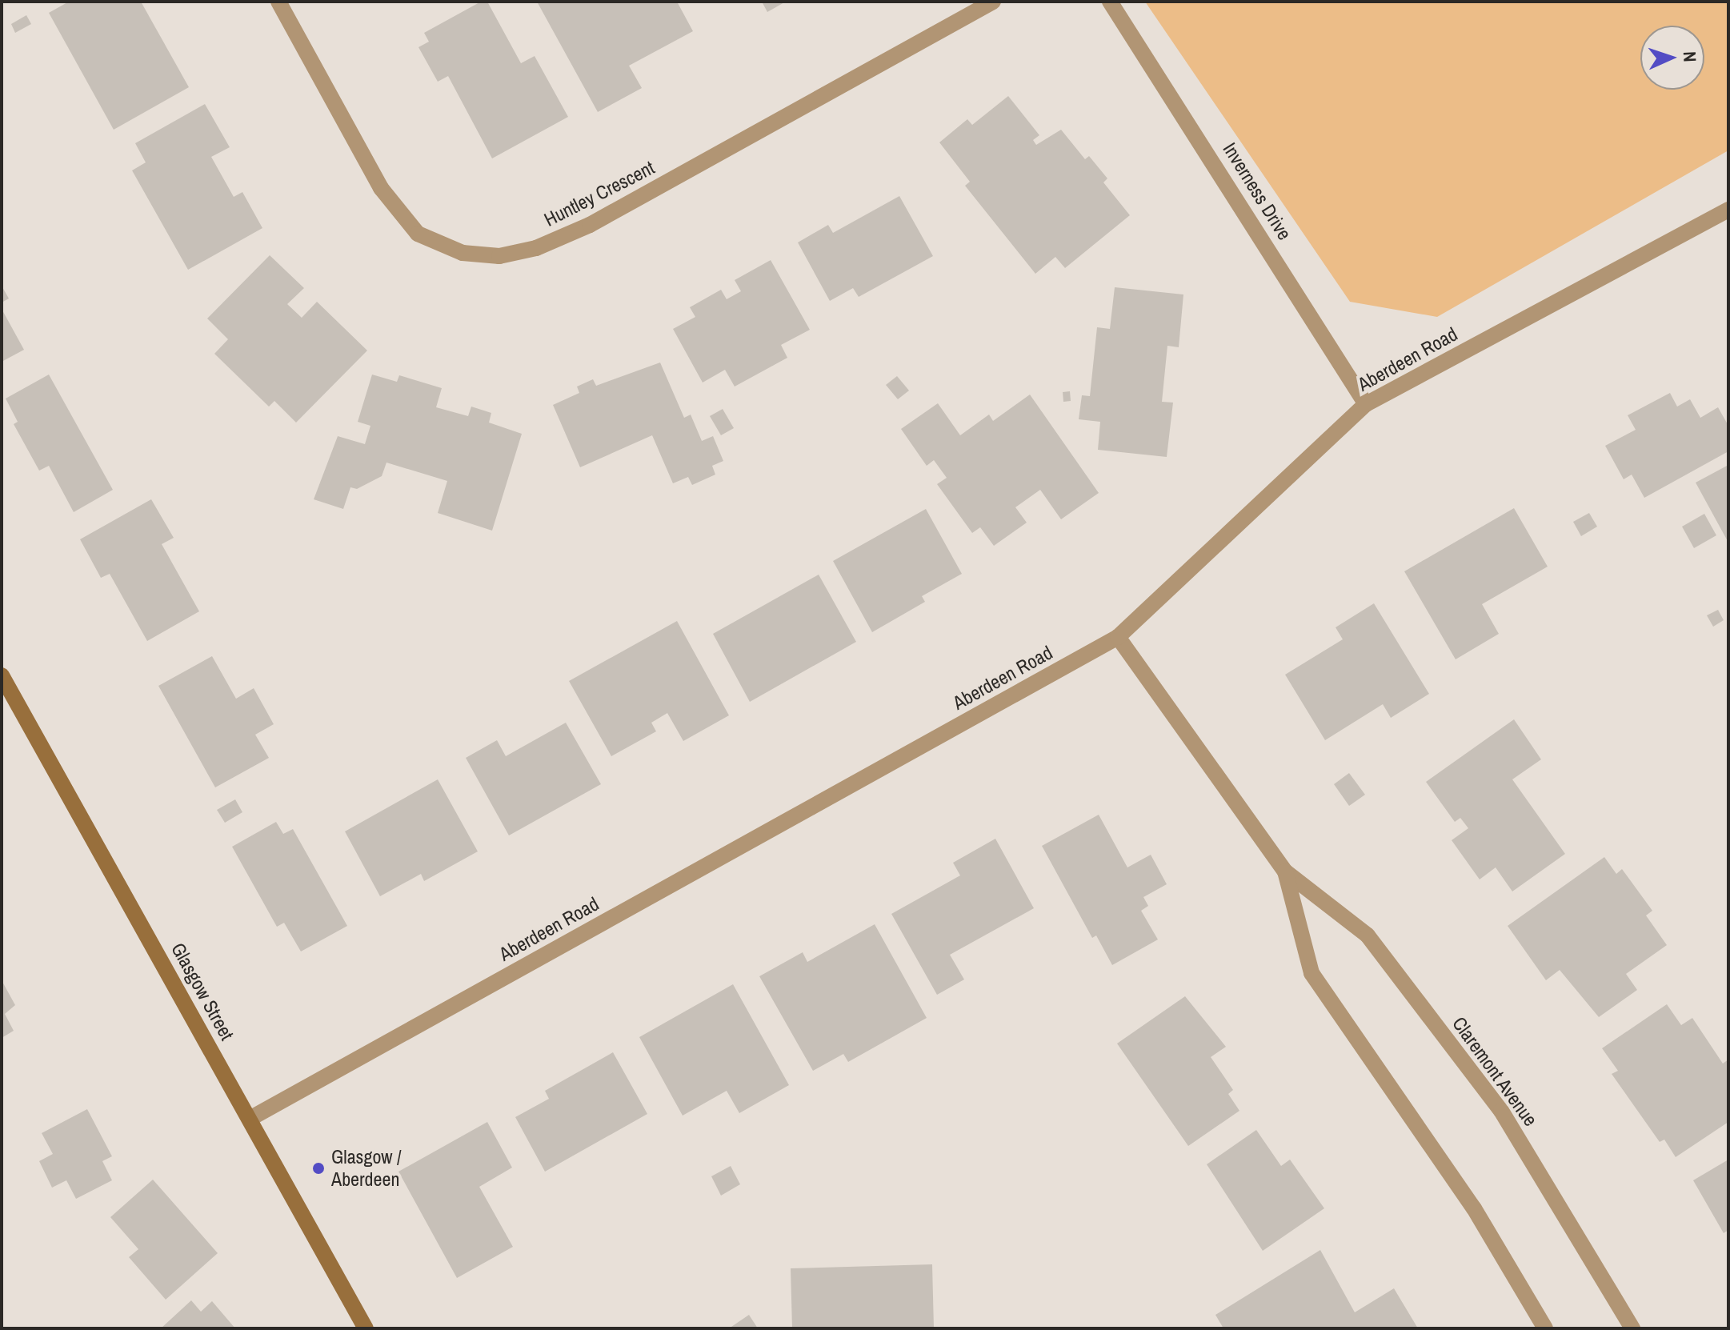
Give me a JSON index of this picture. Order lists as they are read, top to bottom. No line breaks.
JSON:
{"streets":{"street":["Inverness Drive","Huntley Crescent","Aberdeen Road","Glasgow Street","Claremont Avenue"]},"crossings":[["Inverness Drive","Aberdeen Road"],["Aberdeen Road","Glasgow Street"],["Aberdeen Road","Claremont Avenue"]],"places":["Glasgow / Aberdeen"],"north":"right"}
